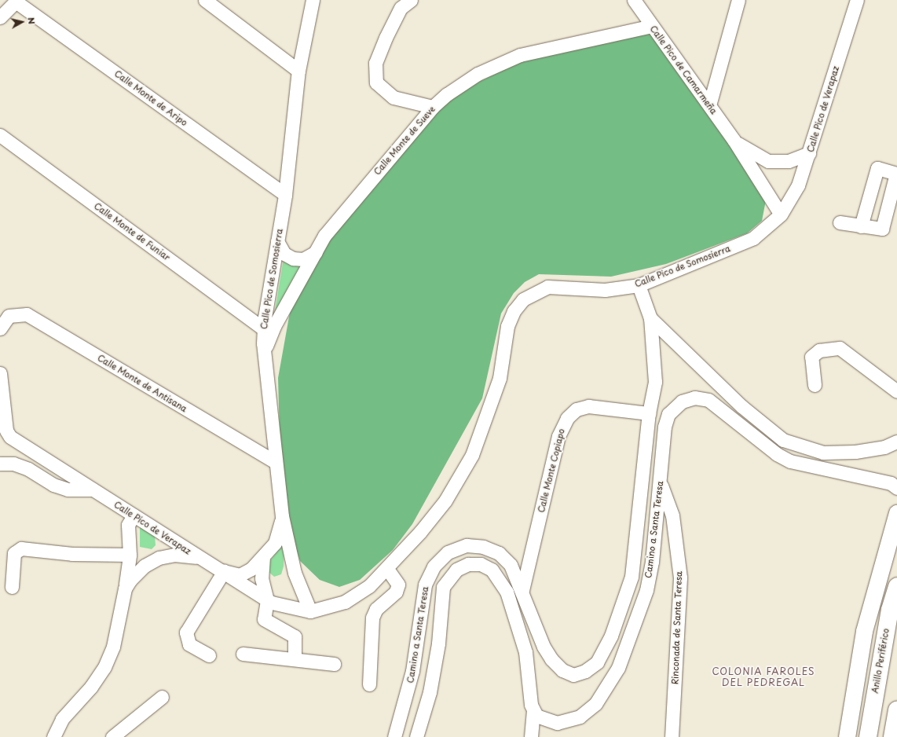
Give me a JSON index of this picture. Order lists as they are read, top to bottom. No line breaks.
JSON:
{"streets":{"highway":["Anillo Periférico"],"street":["Calle Pico de Camarmeña","Calle Monte de Aripo","Calle Pico de Verapaz","Calle Monte de Sueve","Calle Monte de Funiar","Calle Pico de Somosierra","Calle Monte de Antisana","Calle Monte Copiapo","Camino a Santa Teresa","Rinconada de Santa Teresa"]},"crossings":[["Calle Pico de Camarmeña","Calle Pico de Verapaz"],["Calle Pico de Camarmeña","Calle Monte de Sueve"],["Calle Pico de Camarmeña","Calle Pico de Somosierra"],["Calle Monte de Aripo","Calle Pico de Somosierra"],["Calle Pico de Verapaz","Calle Pico de Somosierra"],["Calle Monte de Sueve","Calle Pico de Somosierra"],["Calle Monte de Funiar","Calle Pico de Somosierra"],["Calle Pico de Somosierra","Calle Monte de Antisana"],["Calle Pico de Somosierra","Camino a Santa Teresa"],["Calle Monte Copiapo","Camino a Santa Teresa"],["Camino a Santa Teresa","Rinconada de Santa Teresa"]],"districts":["COLONIA FAROLES DEL PEDREGAL"],"north":"right"}
